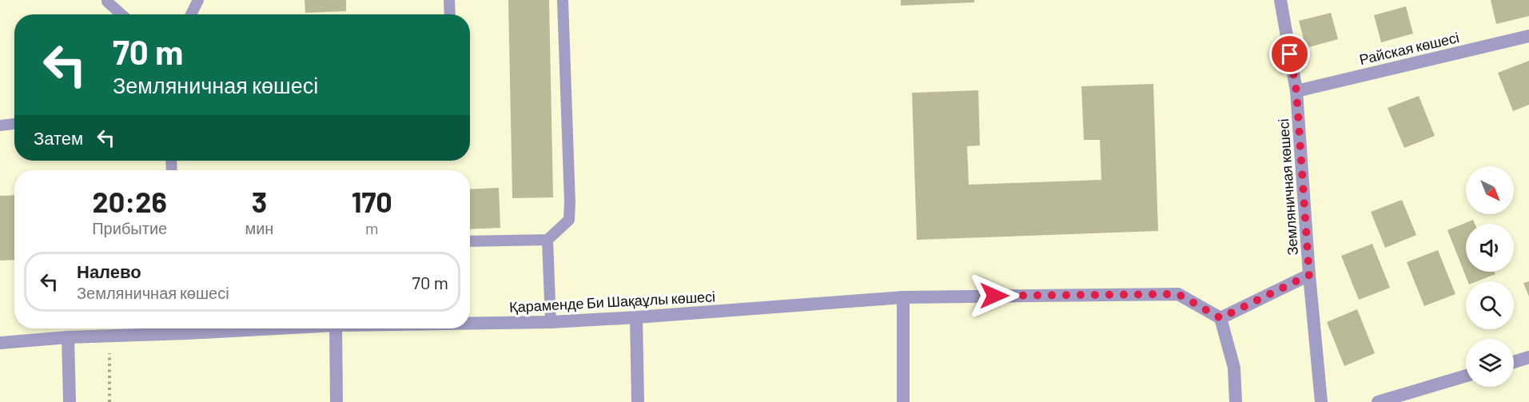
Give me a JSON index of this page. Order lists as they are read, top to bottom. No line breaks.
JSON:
{"streets":{"street":["Райская көшесі","Земляничная көшесі","Қараменде Би Шақаұлы көшесі"]},"crossings":[["Райская көшесі","Земляничная көшесі"]],"north":"bottom right","page":{"turn":["70 m","Земляничная көшесі"],"then":"Затем","eta":["20:26","Прибытие","3","мин","170","m"],"list":[{"name":"Налево","note":"Земляничная көшесі","value":"70 m"}]}}
